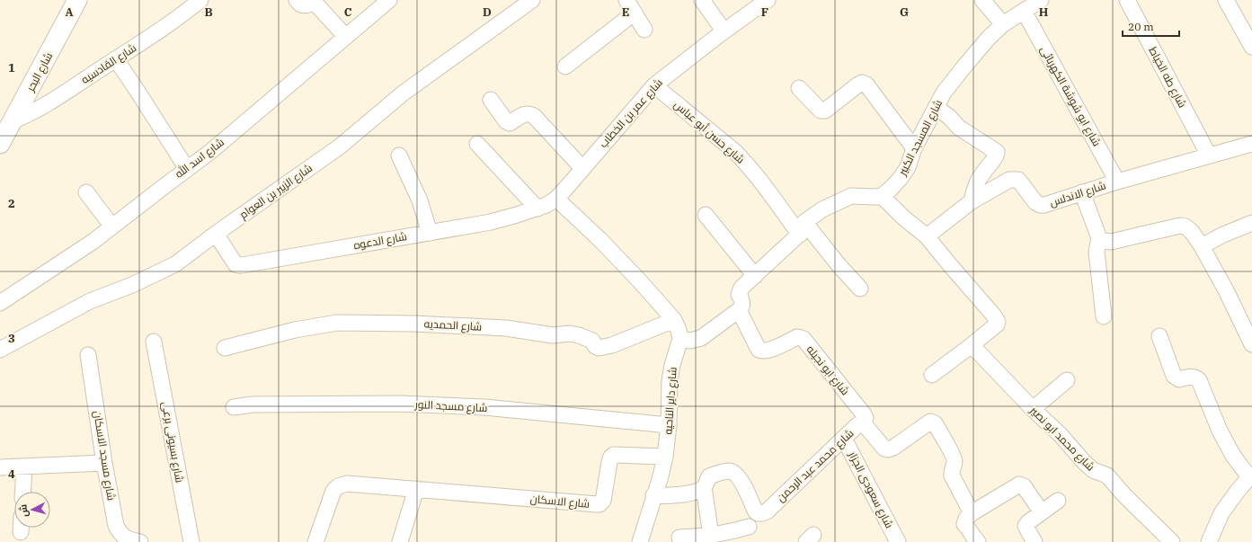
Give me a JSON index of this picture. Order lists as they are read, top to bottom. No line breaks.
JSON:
{"streets":{"street":["شارع القادسيه","شارع البحر","شارع طه الخياط","شارع ابو شوشة الكهربائى","شارع عمر بن الخطاب","شارع حسن أبو عباس","شارع المسجد الكبير","شارع اسد الله","شارع الزبير بن العوام","شارع الاندلس","شارع الدعوه","شارع الحمديه","شارع ابو نجيله","شارع داير الناحيه","شارع مسجد النور","شارع محمد ابو نصير","شارع بسيونى برعى","شارع مسجد الاسكان","شارع محمد عبد الرحمن","شارع سعودى الجزار","شارع الاسكان"]},"crossings":[["شارع القادسيه","شارع البحر"],["شارع طه الخياط","شارع الاندلس"],["شارع ابو شوشة الكهربائى","شارع المسجد الكبير"],["شارع ابو شوشة الكهربائى","شارع الاندلس"],["شارع عمر بن الخطاب","شارع حسن أبو عباس"],["شارع عمر بن الخطاب","شارع الدعوه"],["شارع الزبير بن العوام","شارع الدعوه"],["شارع ابو نجيله","شارع محمد عبد الرحمن"],["شارع داير الناحيه","شارع مسجد النور"],["شارع داير الناحيه","شارع محمد عبد الرحمن"],["شارع داير الناحيه","شارع الاسكان"],["شارع محمد عبد الرحمن","شارع سعودى الجزار"]],"scale_bar":"20 m","north":"left","grid":{"columns":["A","B","C","D","E","F","G","H"],"rows":["1","2","3","4"]}}
